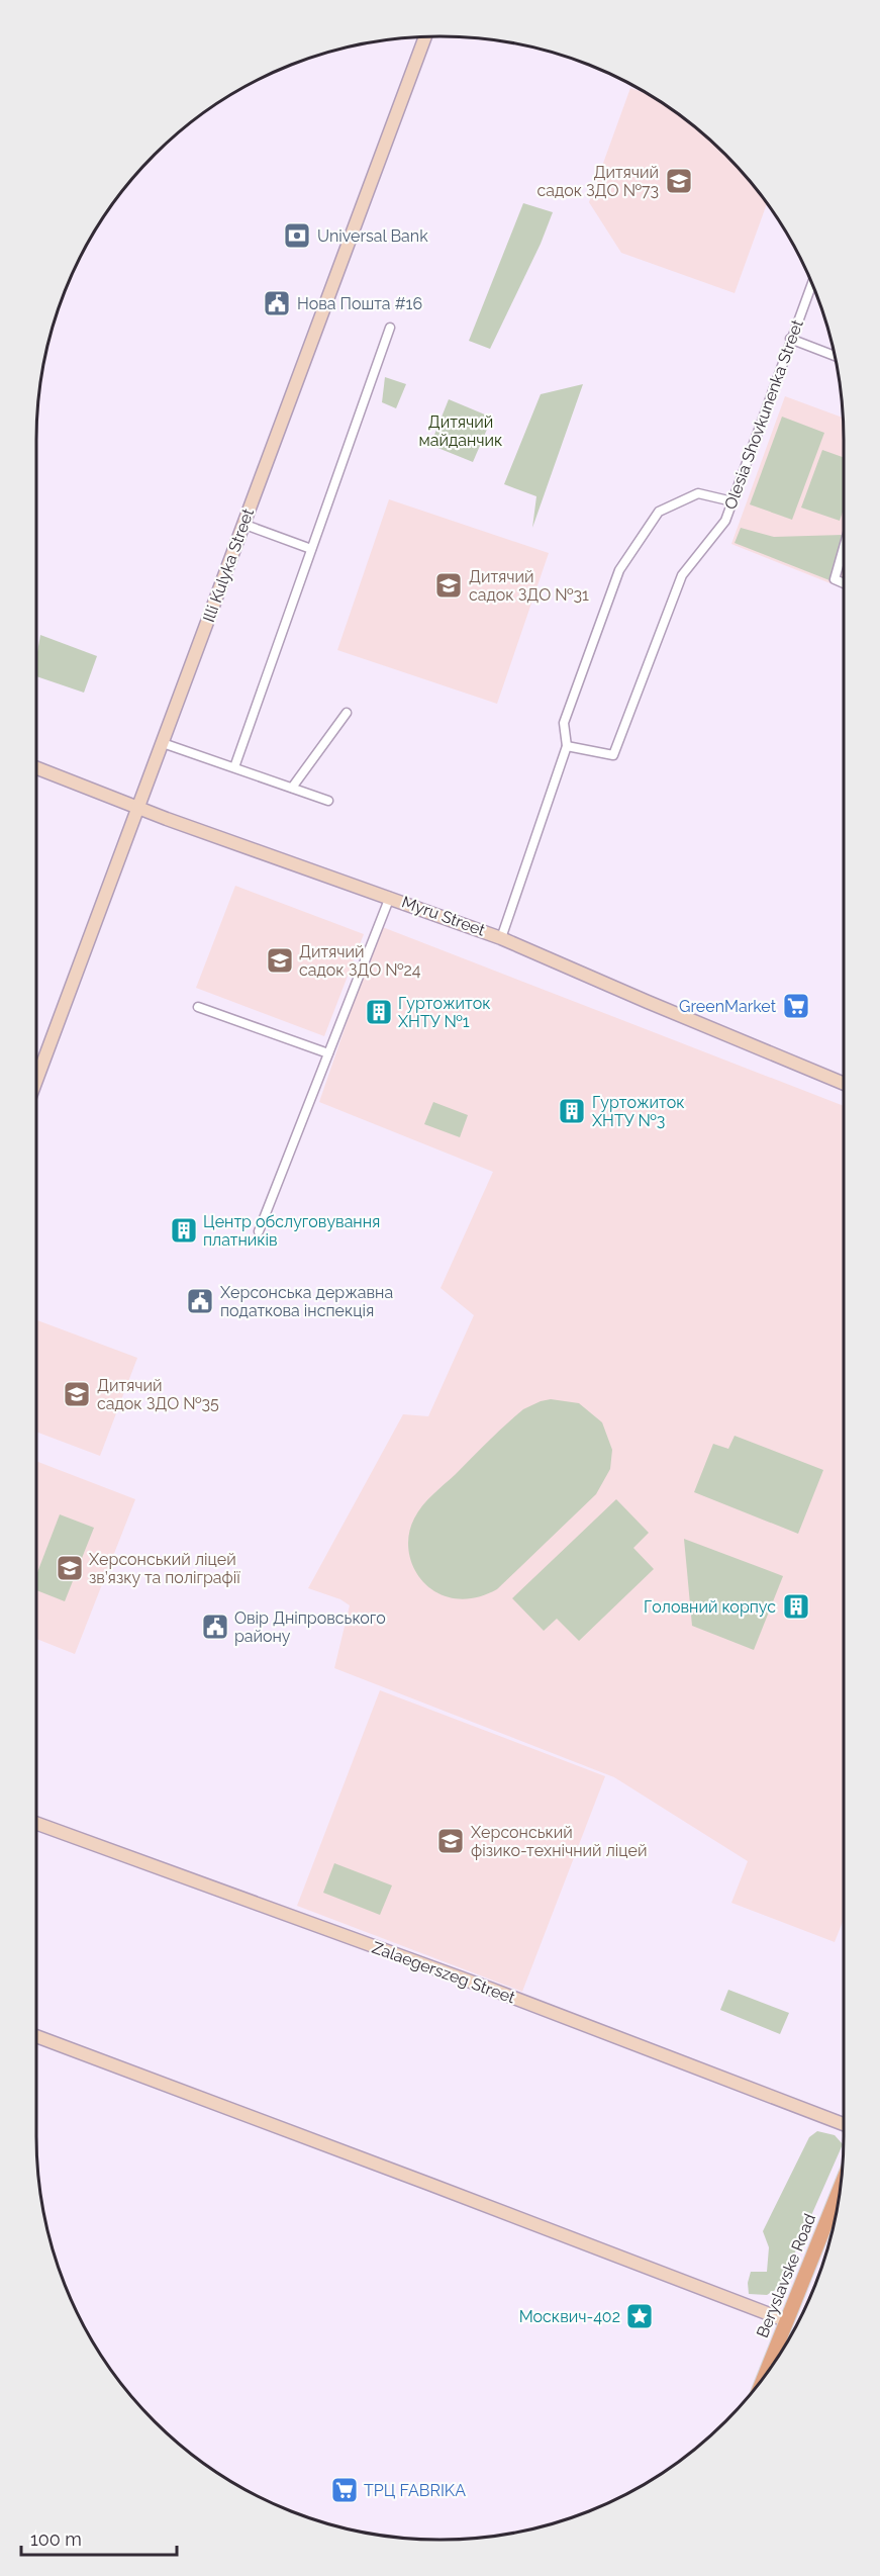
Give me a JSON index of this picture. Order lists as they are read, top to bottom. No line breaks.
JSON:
{"streets":{"main road":["Beryslavske Road"],"street":["Olesia Shovkunenka Street","Illi Kulyka Street","Myru Street","Zalaegerszeg Street"]},"crossings":[["Illi Kulyka Street","Myru Street"]],"parks":["Дитячий майданчик"],"places":{"school or university":["Дитячий садок ЗДО №73","Дитячий садок ЗДО №31","Дитячий садок ЗДО №24","Дитячий садок ЗДО №35","Херсонський ліцей зв’язку та поліграфії","Херсонський фізико-технічний ліцей"],"bank":["Universal Bank"],"public building":["Нова Пошта #16","Херсонська державна податкова інспекція","Овір Дніпровського району"],"supermarket":["GreenMarket","ТРЦ FABRIKA"],"building":["Гуртожиток ХНТУ №1","Гуртожиток ХНТУ №3","Центр обслуговування платників","Головний корпус"],"place":["Москвич-402"]},"scale_bar":"100 m"}
